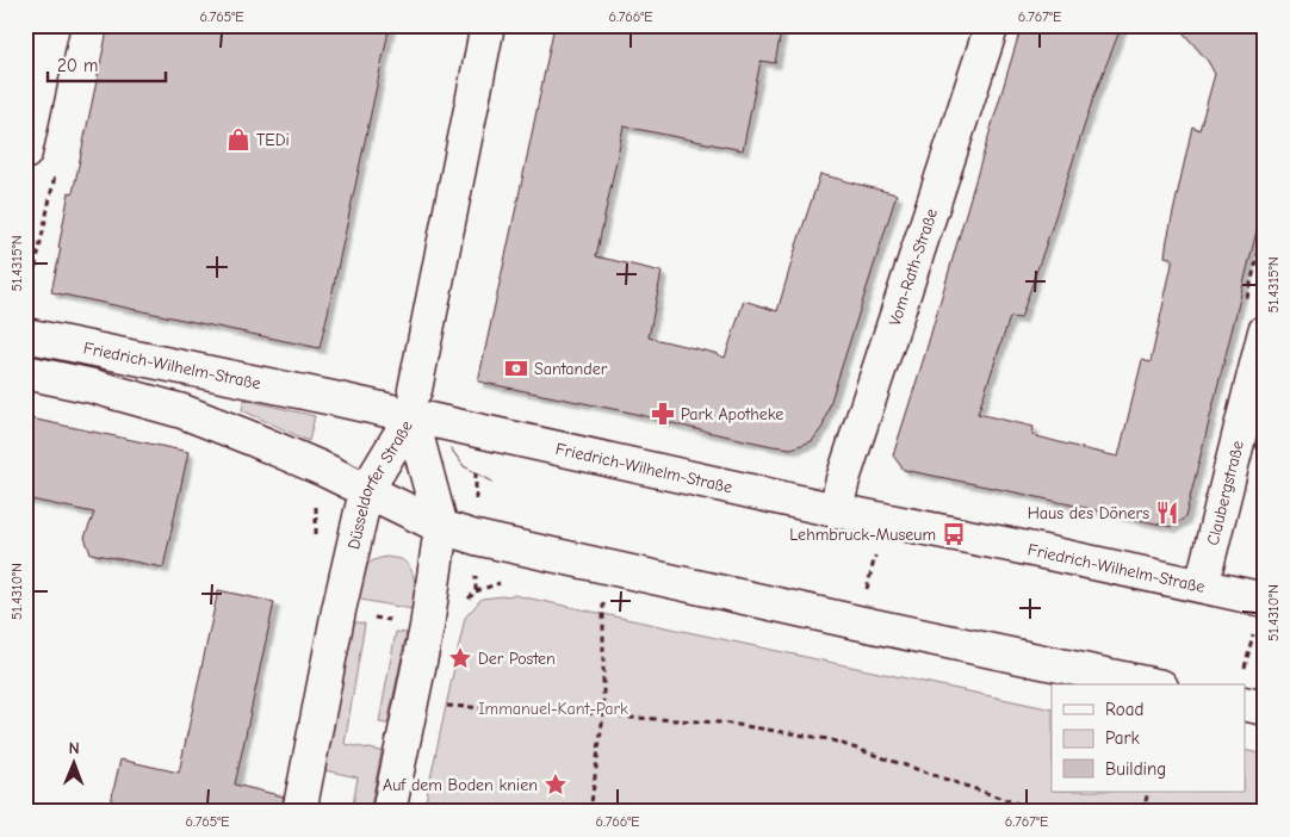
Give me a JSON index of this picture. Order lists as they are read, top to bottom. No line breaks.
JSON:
{"streets":{"main road":["Vom-Rath-Straße","Friedrich-Wilhelm-Straße","Düsseldorfer Straße","Claubergstraße"]},"crossings":[["Vom-Rath-Straße","Friedrich-Wilhelm-Straße"],["Friedrich-Wilhelm-Straße","Düsseldorfer Straße"],["Friedrich-Wilhelm-Straße","Claubergstraße"]],"parks":["Immanuel-Kant-Park"],"places":{"shop":["TEDi"],"bank":["Santander"],"pharmacy":["Park Apotheke"],"restaurant":["Haus des Döners"],"bus stop":["Lehmbruck-Museum"],"place":["Der Posten","Auf dem Boden knien"]},"legend":["Road","Park","Building"],"scale_bar":"20 m","north":"top","coordinates":["6.765°E","6.766°E","6.767°E","51.4315°N","51.4310°N"]}
